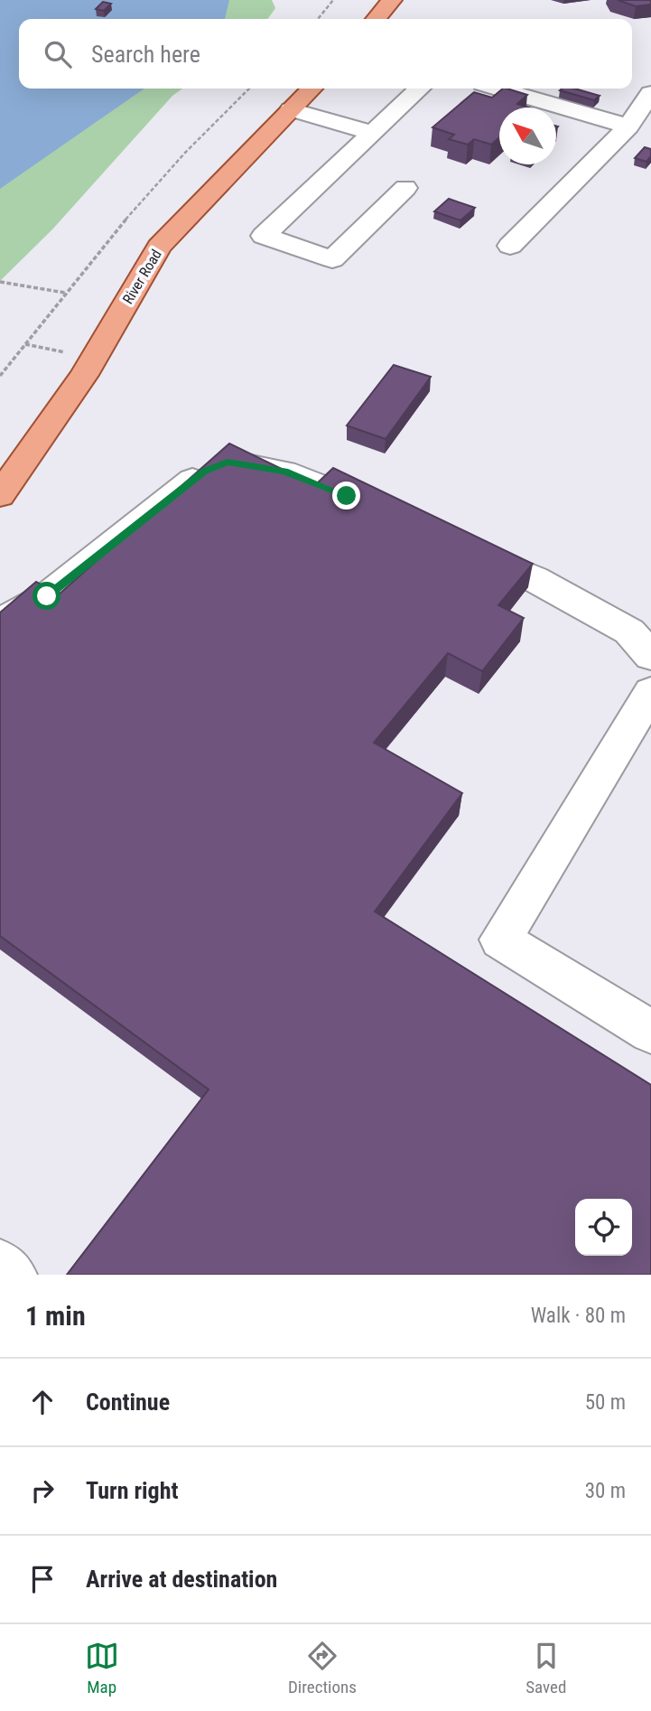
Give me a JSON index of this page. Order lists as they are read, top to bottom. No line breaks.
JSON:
{"streets":{"main road":["River Road"]},"north":"top left","page":{"search":"Search here","heading":["1 min","Walk · 80 m"],"list":[["Continue","50 m"],["Turn right","30 m"],"Arrive at destination"],"nav":["Map","Directions","Saved"]}}
